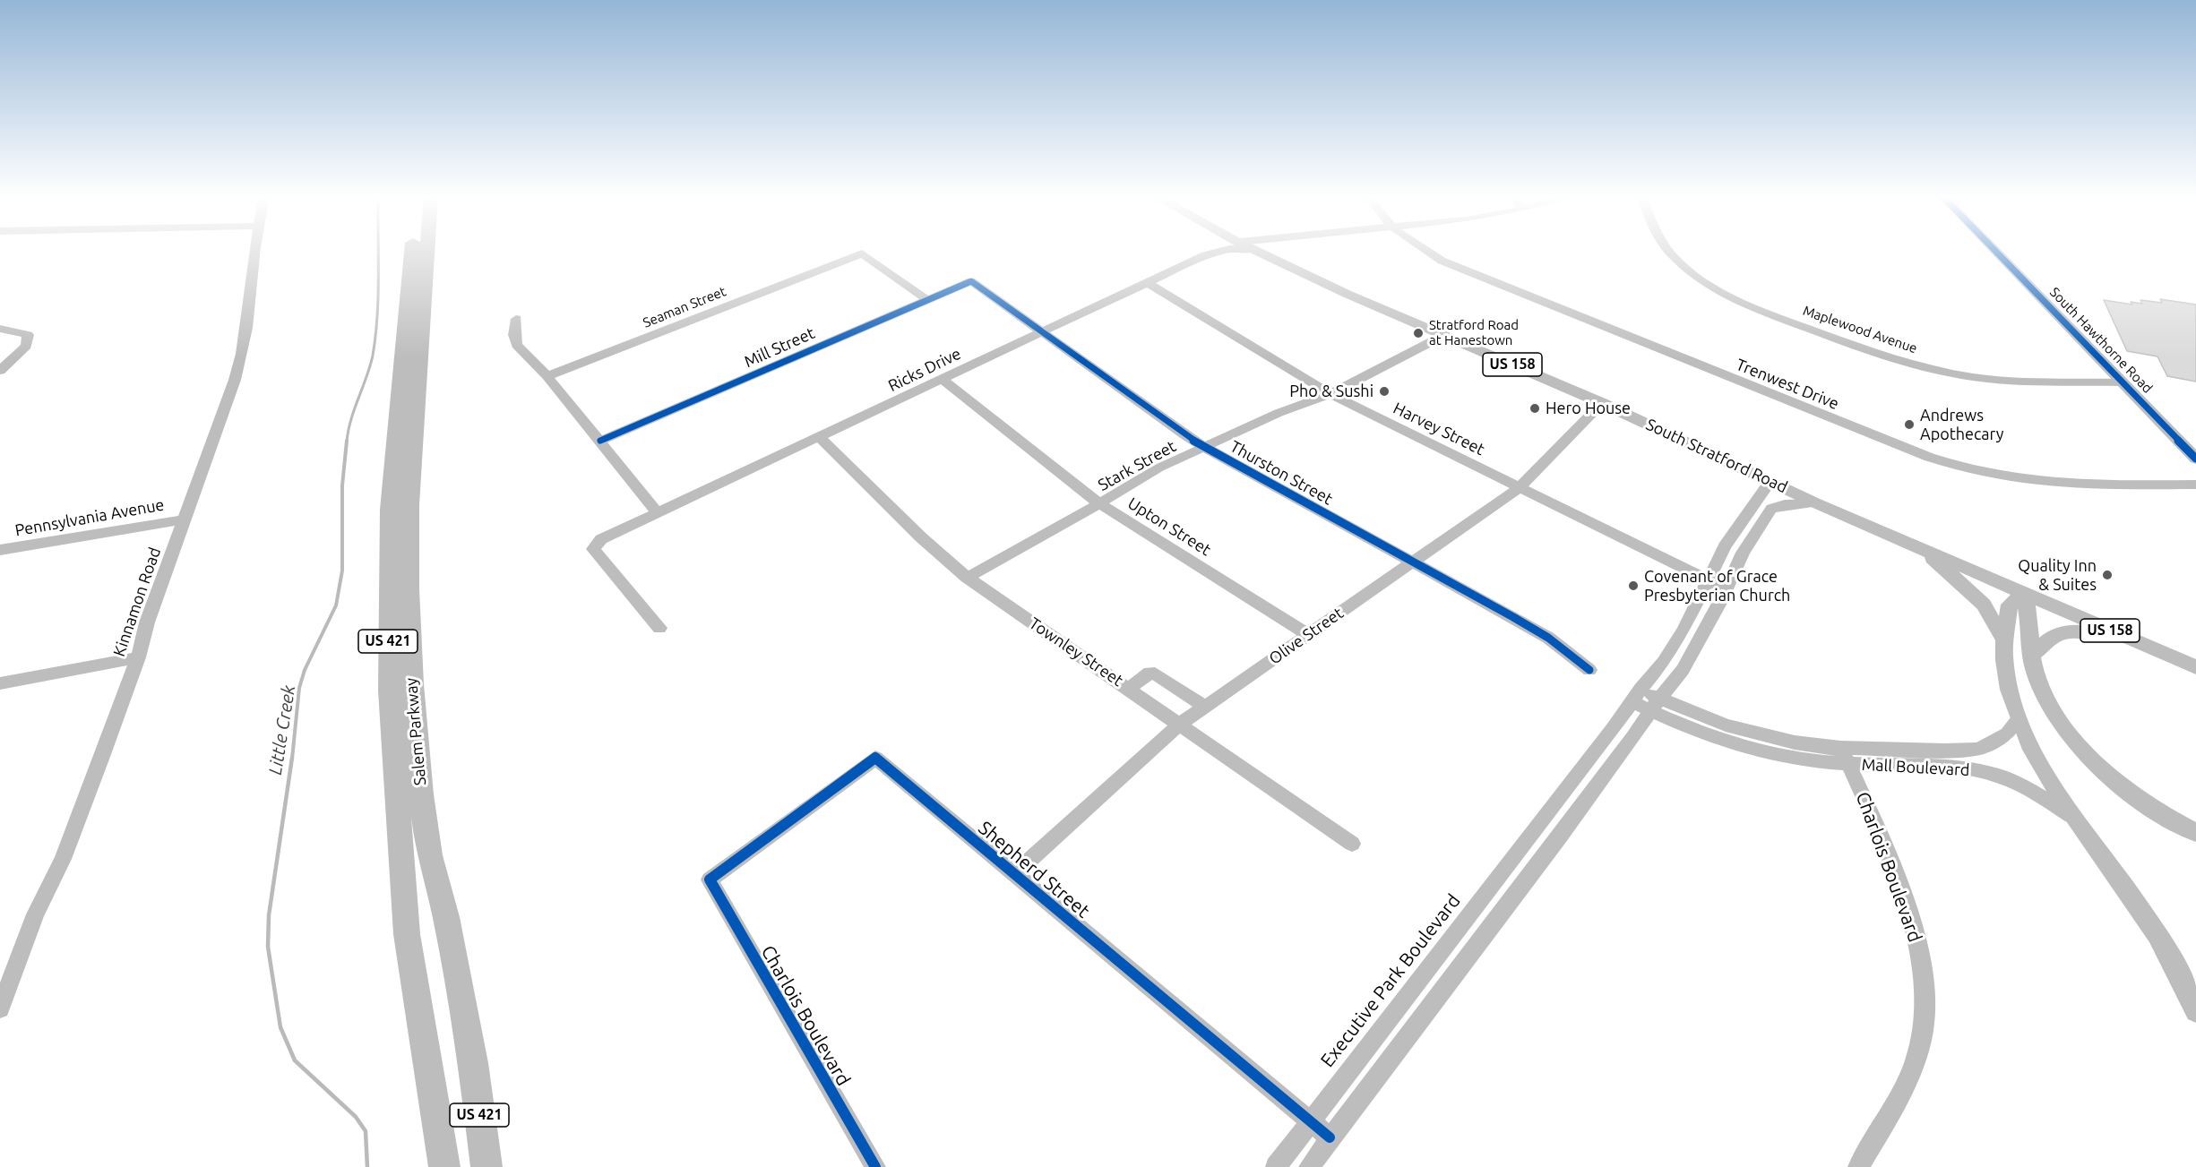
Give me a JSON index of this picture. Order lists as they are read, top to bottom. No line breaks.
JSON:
{"streets":{"highway":["US 421","Salem Parkway"],"main road":["South Hawthorne Road","US 158","South Stratford Road"],"street":["Seaman Street","Maplewood Avenue","Mill Street","Ricks Drive","Trenwest Drive","Harvey Street","Stark Street","Thurston Street","Pennsylvania Avenue","Upton Street","Kinnamon Road","Olive Street","Townley Street","Mall Boulevard","Charlois Boulevard","Shepherd Street","Executive Park Boulevard"]},"crossings":[["Seaman Street","Mill Street"],["Maplewood Avenue","South Hawthorne Road"],["Mill Street","Thurston Street"],["Ricks Drive","Harvey Street"],["Ricks Drive","South Stratford Road"],["Ricks Drive","Thurston Street"],["Ricks Drive","Upton Street"],["Ricks Drive","Townley Street"],["Harvey Street","Stark Street"],["Harvey Street","Olive Street"],["Harvey Street","Executive Park Boulevard"],["South Stratford Road","Stark Street"],["South Stratford Road","Olive Street"],["South Stratford Road","Executive Park Boulevard"],["Stark Street","Thurston Street"],["Stark Street","Upton Street"],["Stark Street","Townley Street"],["Thurston Street","Olive Street"],["Pennsylvania Avenue","Kinnamon Road"],["Upton Street","Olive Street"],["Olive Street","Townley Street"],["Olive Street","Shepherd Street"],["Mall Boulevard","Charlois Boulevard"],["Mall Boulevard","Executive Park Boulevard"],["Charlois Boulevard","Shepherd Street"],["Shepherd Street","Executive Park Boulevard"]],"water":["Little Creek"],"places":["Stratford Road at Hanestown","Pho & Sushi","Hero House","Andrews Apothecary","Quality Inn & Suites","Covenant of Grace Presbyterian Church"]}
